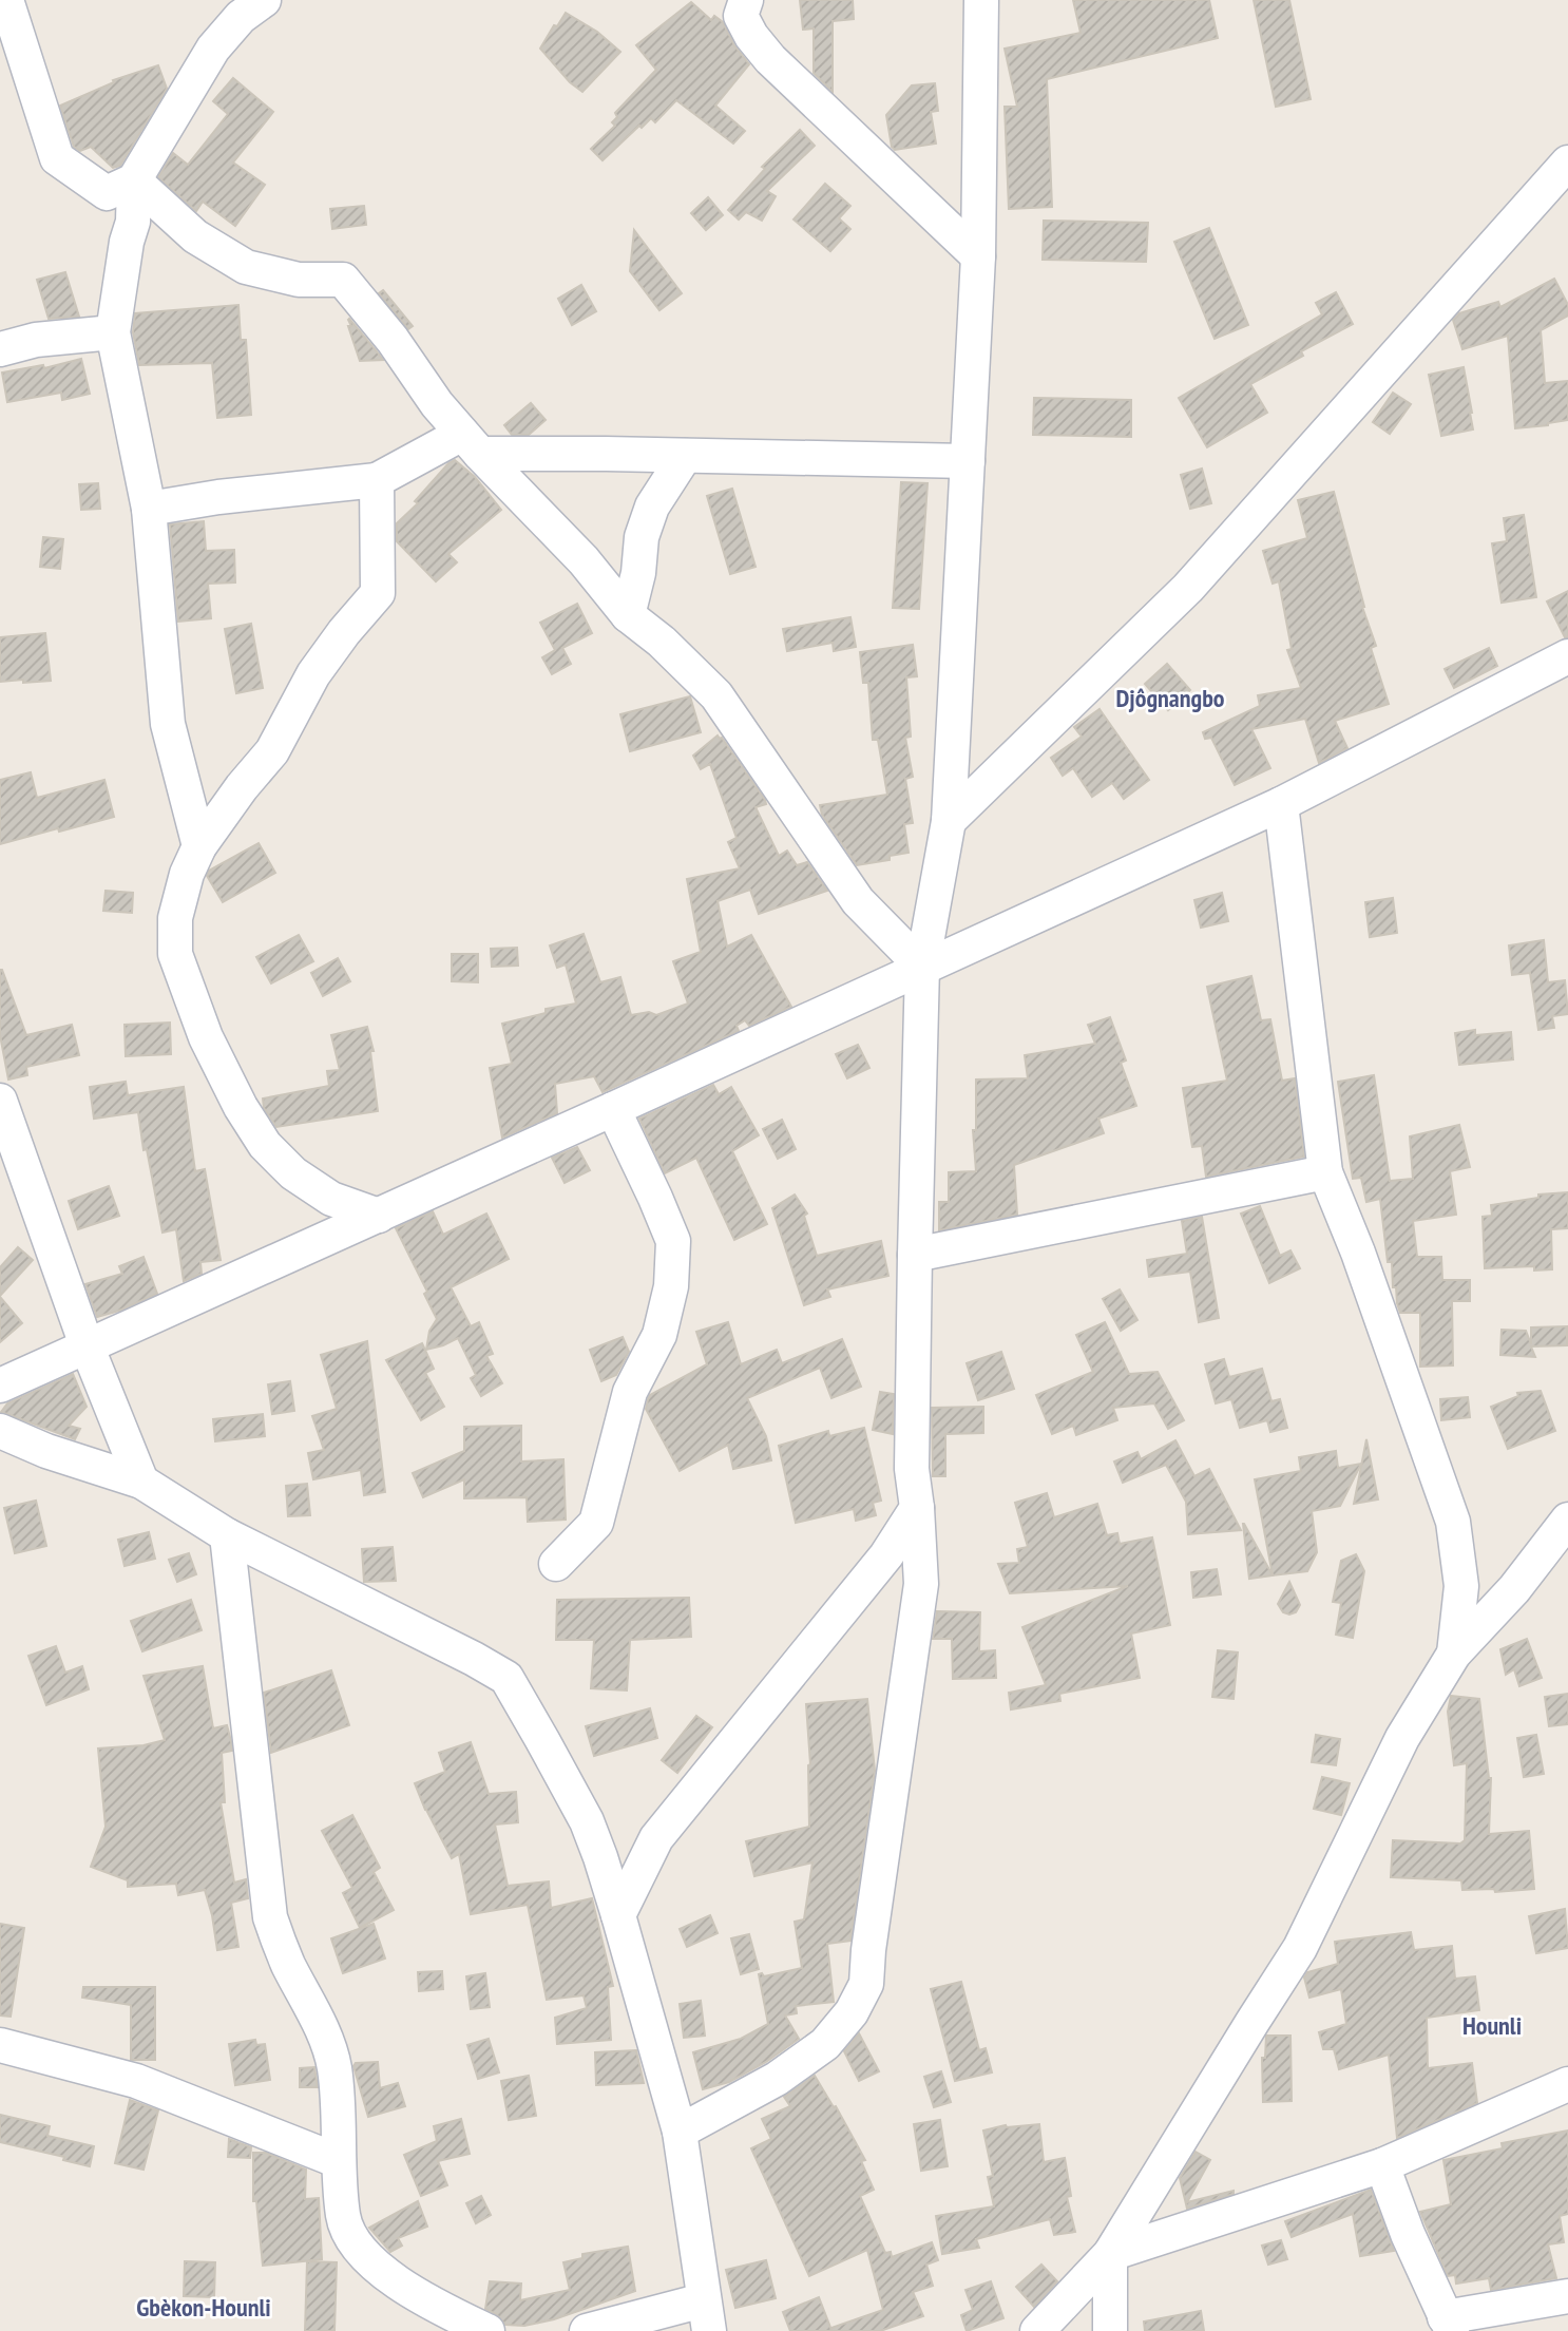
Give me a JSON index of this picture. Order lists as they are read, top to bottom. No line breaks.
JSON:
{"districts":["Djôgnangbo","Hounli","Gbèkon-Hounli"]}
